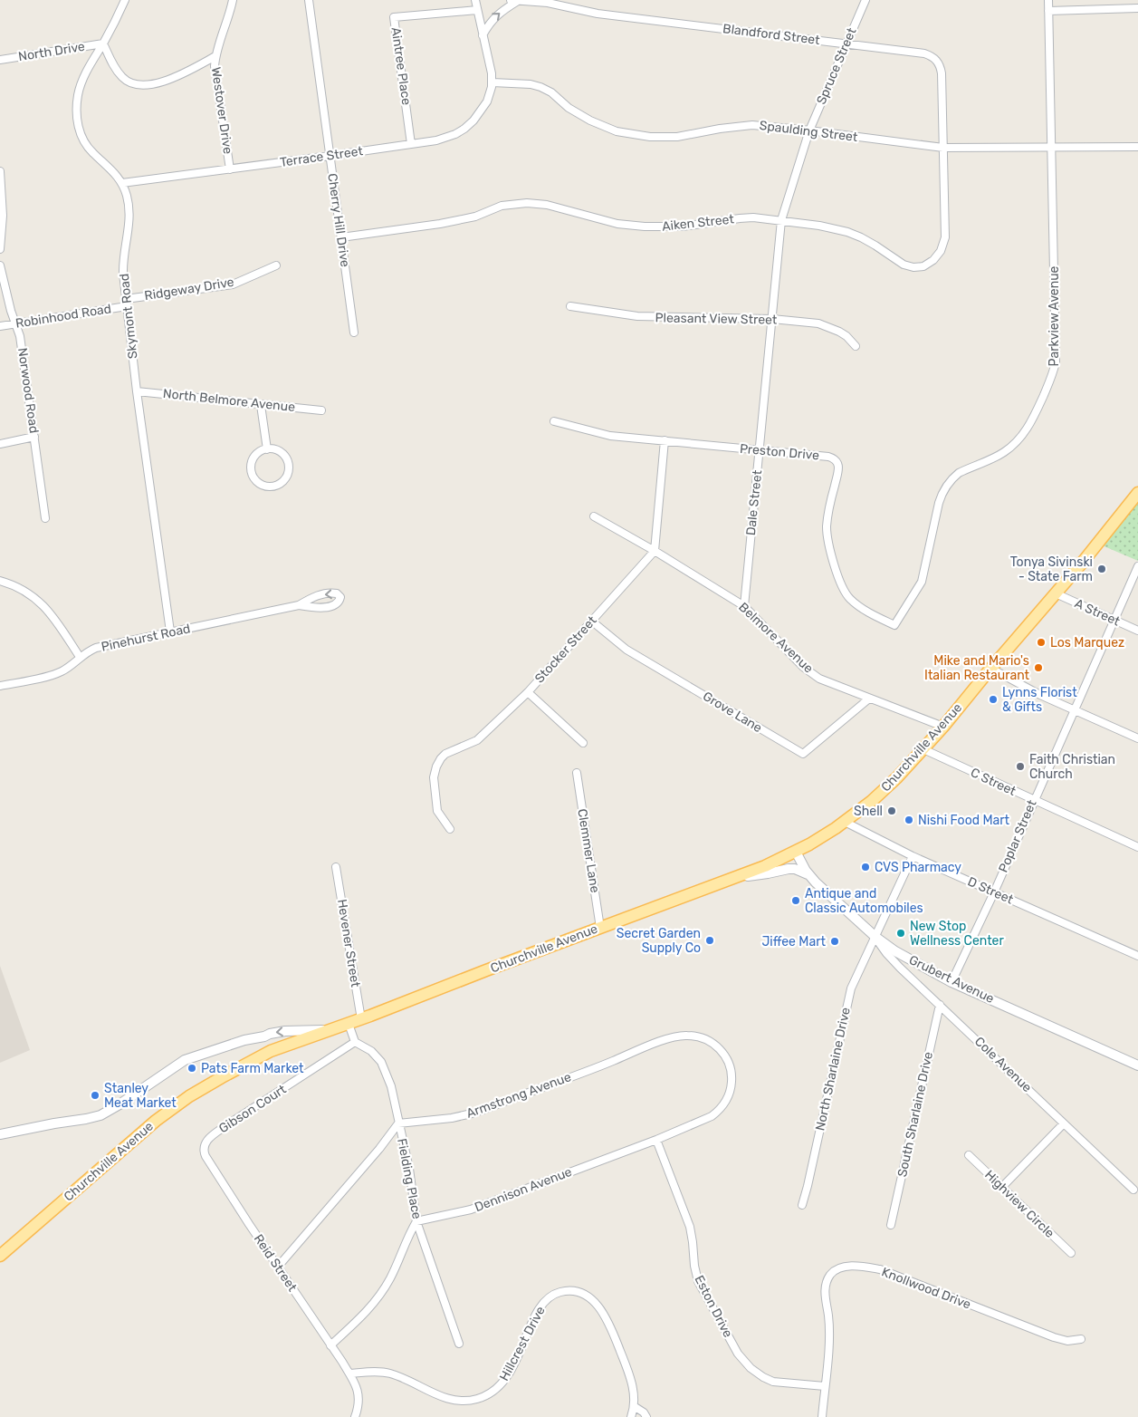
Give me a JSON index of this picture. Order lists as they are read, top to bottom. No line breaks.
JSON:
{"streets":{"main road":["Churchville Avenue"],"street":["Blandford Street","North Drive","Aintree Place","Spruce Street","Westover Drive","Spaulding Street","Terrace Street","Cherry Hill Drive","Aiken Street","Ridgeway Drive","Robinhood Road","Skymont Road","Parkview Avenue","Pleasant View Street","Norwood Road","North Belmore Avenue","Preston Drive","Dale Street","A Street","Pinehurst Road","Belmore Avenue","Stocker Street","Grove Lane","C Street","Poplar Street","Clemmer Lane","D Street","Hevener Street","Grubert Avenue","Cole Avenue","North Sharlaine Drive","Armstrong Avenue","Gibson Court","South Sharlaine Drive","Fielding Place","Dennison Avenue","Highview Circle","Reid Street","Knollwood Drive","Eston Drive","Hillcrest Drive"]},"crossings":[["Blandford Street","Spruce Street"],["Blandford Street","Spaulding Street"],["Blandford Street","Aiken Street"],["North Drive","Skymont Road"],["Aintree Place","Terrace Street"],["Spruce Street","Spaulding Street"],["Spruce Street","Aiken Street"],["Spruce Street","Pleasant View Street"],["Spruce Street","Dale Street"],["Westover Drive","Terrace Street"],["Spaulding Street","Terrace Street"],["Spaulding Street","Aiken Street"],["Spaulding Street","Parkview Avenue"],["Terrace Street","Cherry Hill Drive"],["Terrace Street","Skymont Road"],["Cherry Hill Drive","Aiken Street"],["Ridgeway Drive","Robinhood Road"],["Ridgeway Drive","Skymont Road"],["Robinhood Road","Skymont Road"],["Robinhood Road","Norwood Road"],["Skymont Road","North Belmore Avenue"],["Skymont Road","Pinehurst Road"],["Parkview Avenue","Preston Drive"],["Pleasant View Street","Dale Street"],["Preston Drive","Dale Street"],["Dale Street","Belmore Avenue"],["A Street","Churchville Avenue"],["A Street","Poplar Street"],["Belmore Avenue","Stocker Street"],["Belmore Avenue","Grove Lane"],["Belmore Avenue","Churchville Avenue"],["Stocker Street","Grove Lane"],["Churchville Avenue","C Street"],["Churchville Avenue","Clemmer Lane"],["Churchville Avenue","D Street"],["Churchville Avenue","Hevener Street"],["Churchville Avenue","Grubert Avenue"],["C Street","Poplar Street"],["Poplar Street","D Street"],["Poplar Street","Grubert Avenue"],["D Street","North Sharlaine Drive"],["Grubert Avenue","Cole Avenue"],["Grubert Avenue","North Sharlaine Drive"],["Cole Avenue","North Sharlaine Drive"],["Cole Avenue","South Sharlaine Drive"],["Armstrong Avenue","Fielding Place"],["Armstrong Avenue","Dennison Avenue"],["Gibson Court","Fielding Place"],["Gibson Court","Reid Street"],["Fielding Place","Dennison Avenue"],["Dennison Avenue","Eston Drive"],["Reid Street","Hillcrest Drive"],["Knollwood Drive","Eston Drive"]],"places":["Tonya Sivinski - State Farm","Los Marquez","Mike and Mario's Italian Restaurant","Lynns Florist & Gifts","Faith Christian Church","Shell","Nishi Food Mart","CVS Pharmacy","Antique and Classic Automobiles","New Stop Wellness Center","Secret Garden Supply Co","Jiffee Mart","Pats Farm Market","Stanley Meat Market"]}
